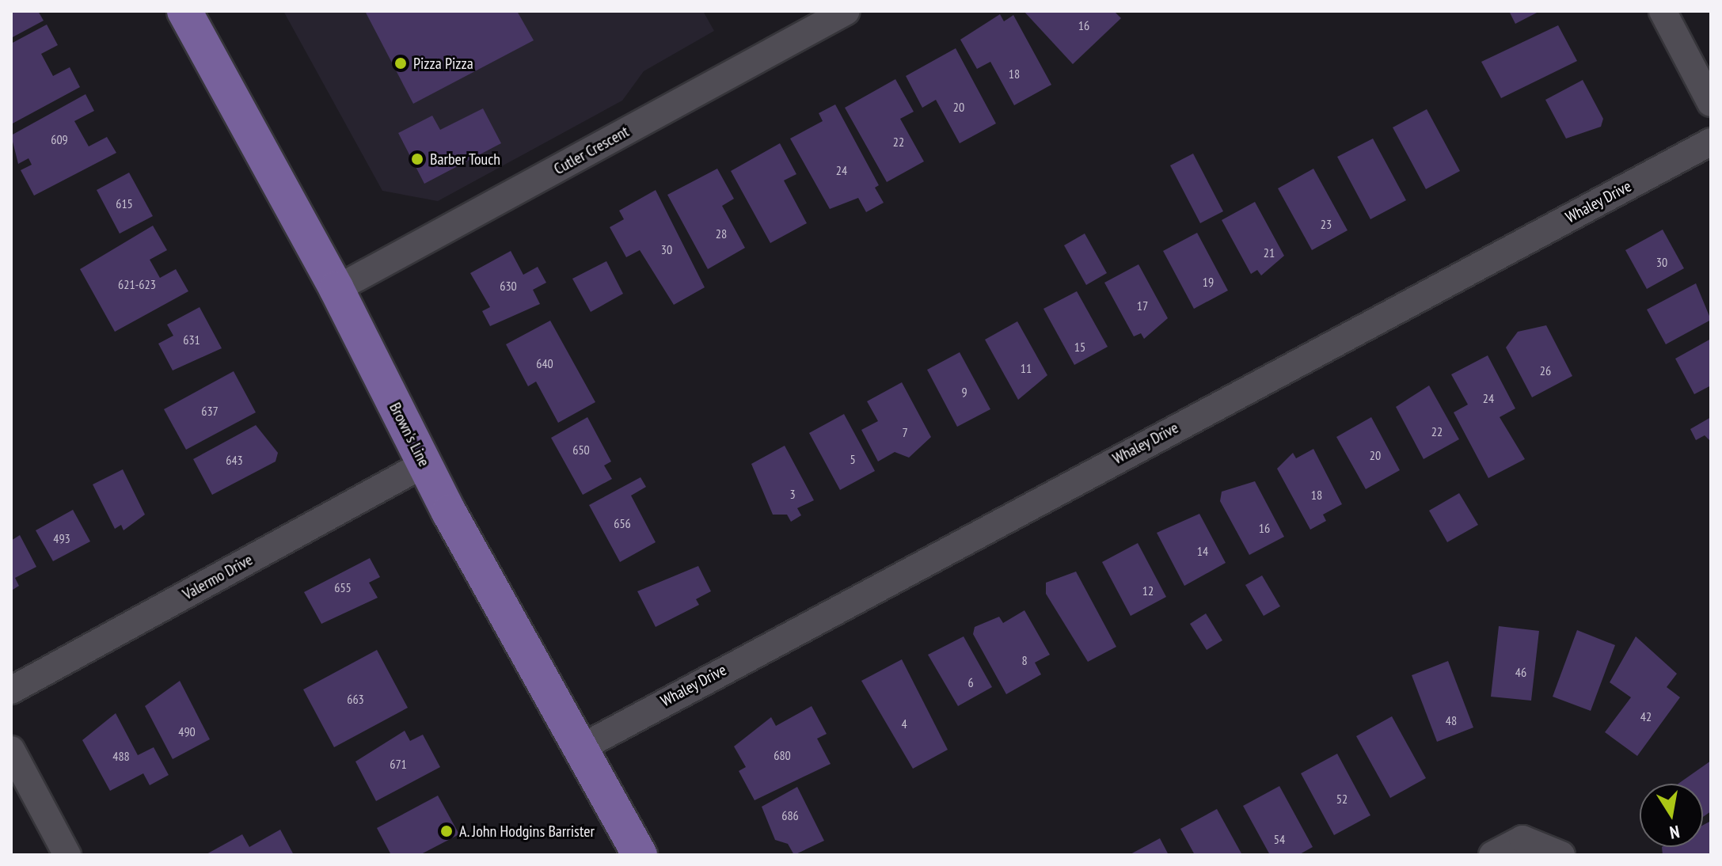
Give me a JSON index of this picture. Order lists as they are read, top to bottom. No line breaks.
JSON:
{"streets":{"main road":["Brown's Line"],"street":["Cutler Crescent","Whaley Drive","Valermo Drive"]},"crossings":[["Cutler Crescent","Brown's Line"],["Whaley Drive","Brown's Line"],["Brown's Line","Valermo Drive"]],"places":["Pizza Pizza","Barber Touch","A. John Hodgins Barrister"],"house_numbers":["16","18","20","609","22","24","615","23","28","30","21","30","19","621-623","630","17","631","15","640","11","26","9","24","637","22","7","650","20","5","643","3","18","656","16","493","14","655","12","8","46","6","663","42","48","4","490","680","488","671","52","686","54"],"north":"bottom"}
